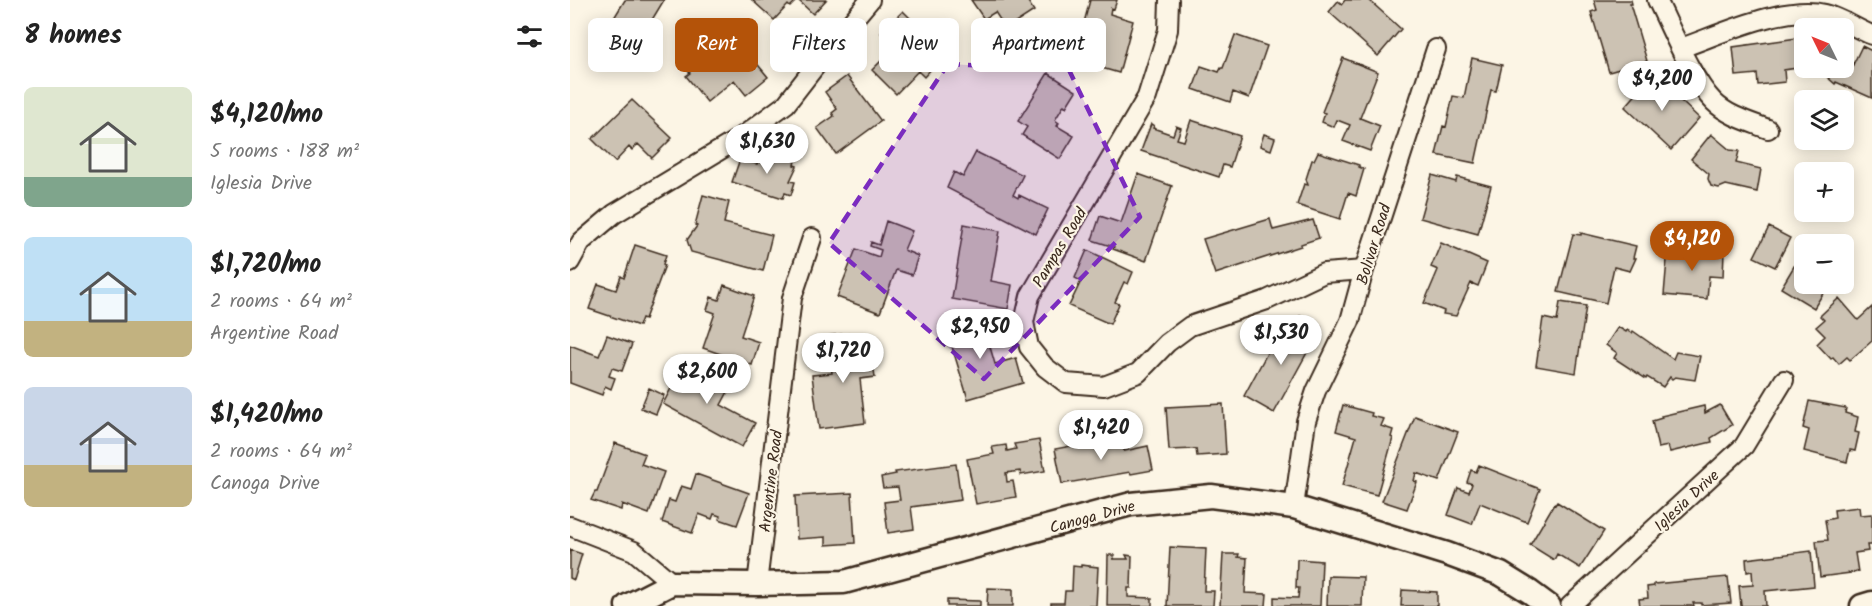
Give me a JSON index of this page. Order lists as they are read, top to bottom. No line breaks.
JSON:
{"streets":{"street":["Bolivar Road","Pampas Road","Argentine Road","Iglesia Drive","Canoga Drive"]},"crossings":[["Bolivar Road","Pampas Road"],["Bolivar Road","Canoga Drive"],["Argentine Road","Canoga Drive"]],"north":"top left","page":{"heading":"8 homes","map_buttons":["+","−"],"chip":["Buy","Rent","Filters","New","Apartment"],"price":["$4,200","$1,630","$4,120","$2,950","$1,530","$1,720","$2,600","$1,420"],"list":[{"name":"$4,120/mo","note":"5 rooms · 188 m² · Iglesia Drive"},{"name":"$1,720/mo","note":"2 rooms · 64 m² · Argentine Road"},{"name":"$1,420/mo","note":"2 rooms · 64 m² · Canoga Drive"}]}}
